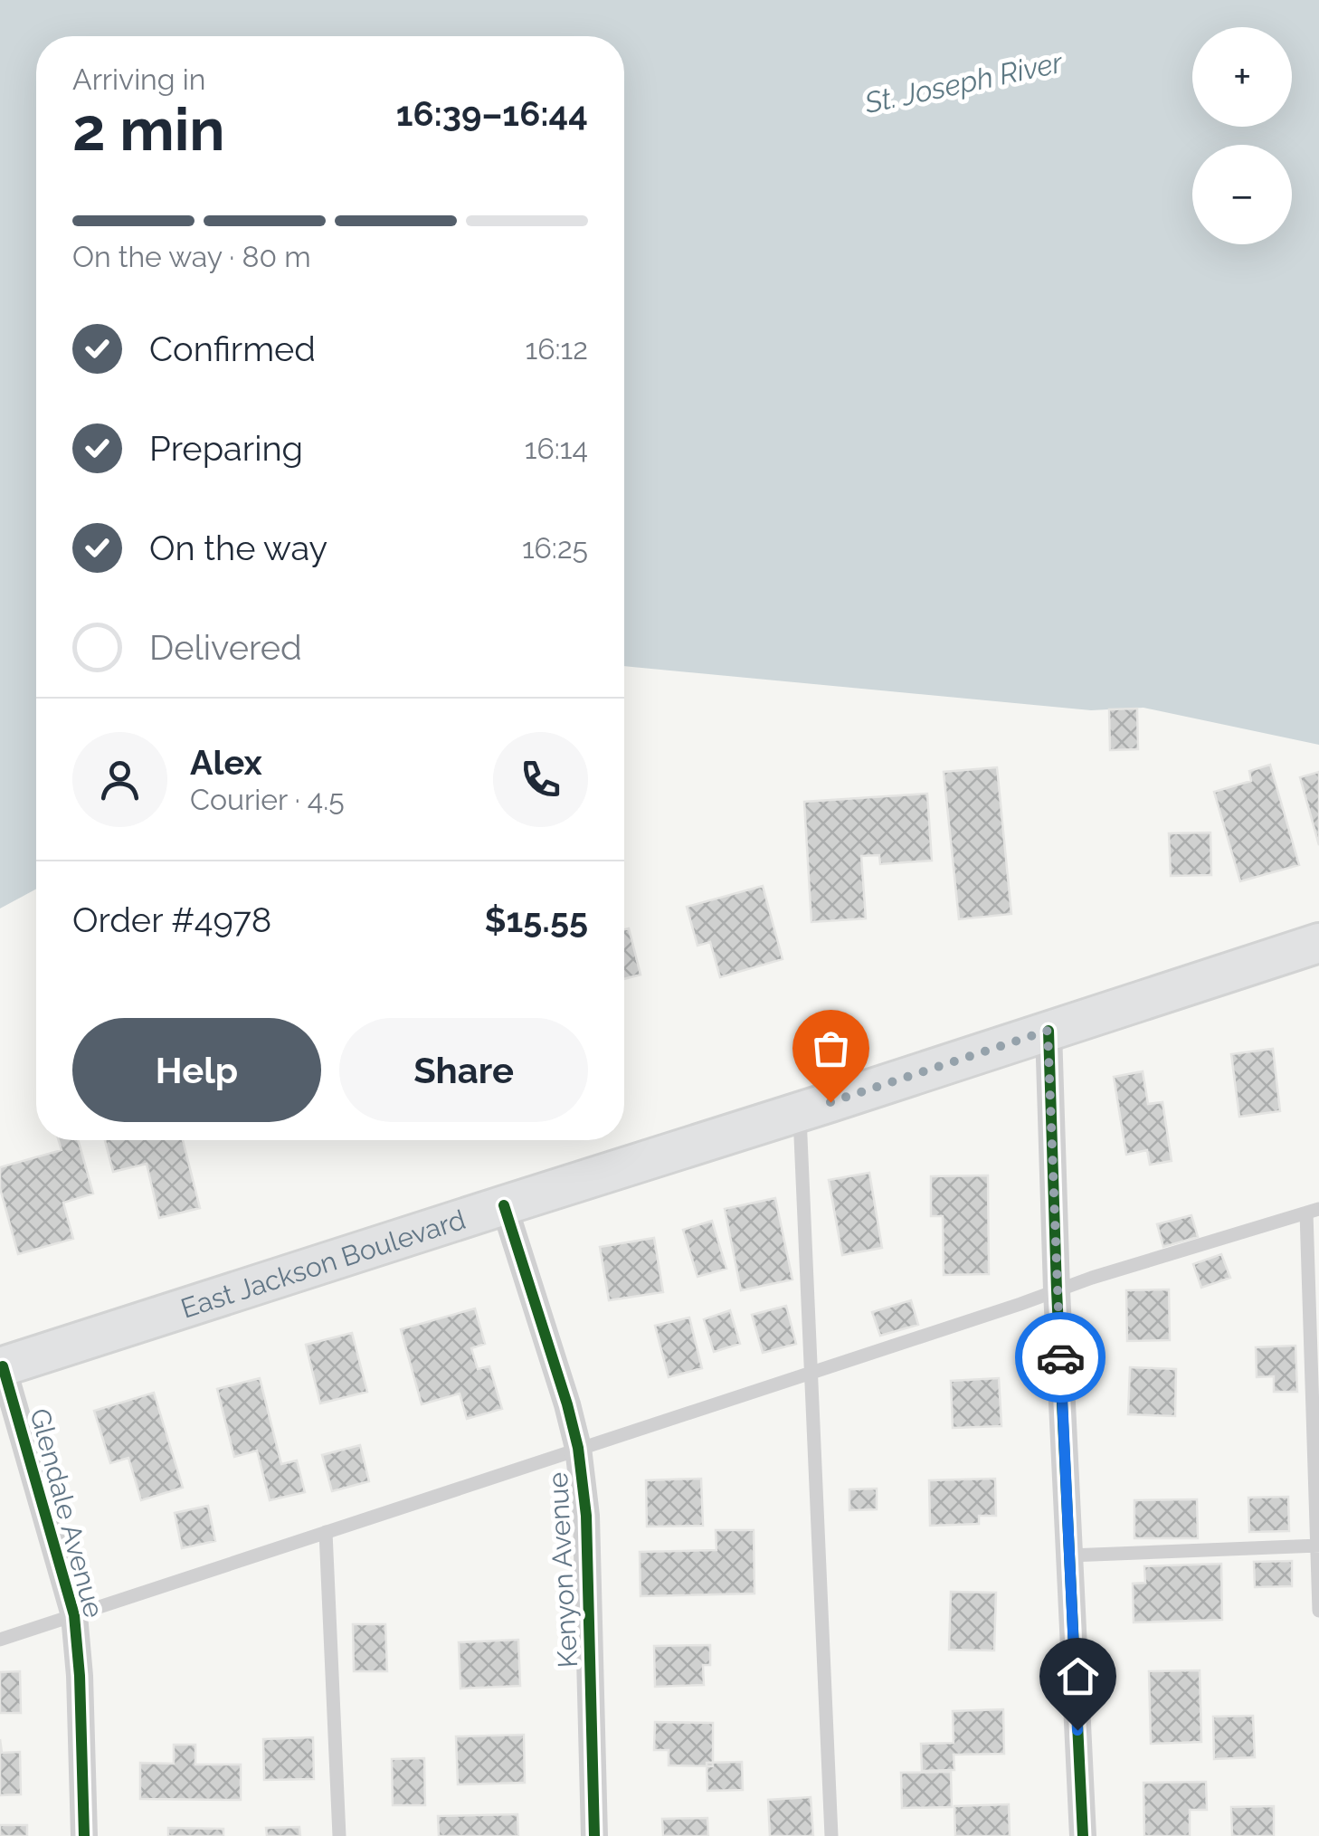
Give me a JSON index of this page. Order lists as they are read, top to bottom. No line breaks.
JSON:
{"streets":{"main road":["East Jackson Boulevard"],"street":["Glendale Avenue","Kenyon Avenue"]},"crossings":[["East Jackson Boulevard","Glendale Avenue"],["East Jackson Boulevard","Kenyon Avenue"]],"water":["St. Joseph River"],"page":{"map_buttons":["+","−"],"heading":["2 min","Arriving in","16:39–16:44"],"panel":["Alex","Courier · 4.5","Order #4978","$15.55"],"bar":"On the way · 80 m","list":[["Confirmed","16:12"],["Preparing","16:14"],["On the way","16:25"],"Delivered"],"buttons":["Help","Share"]}}
